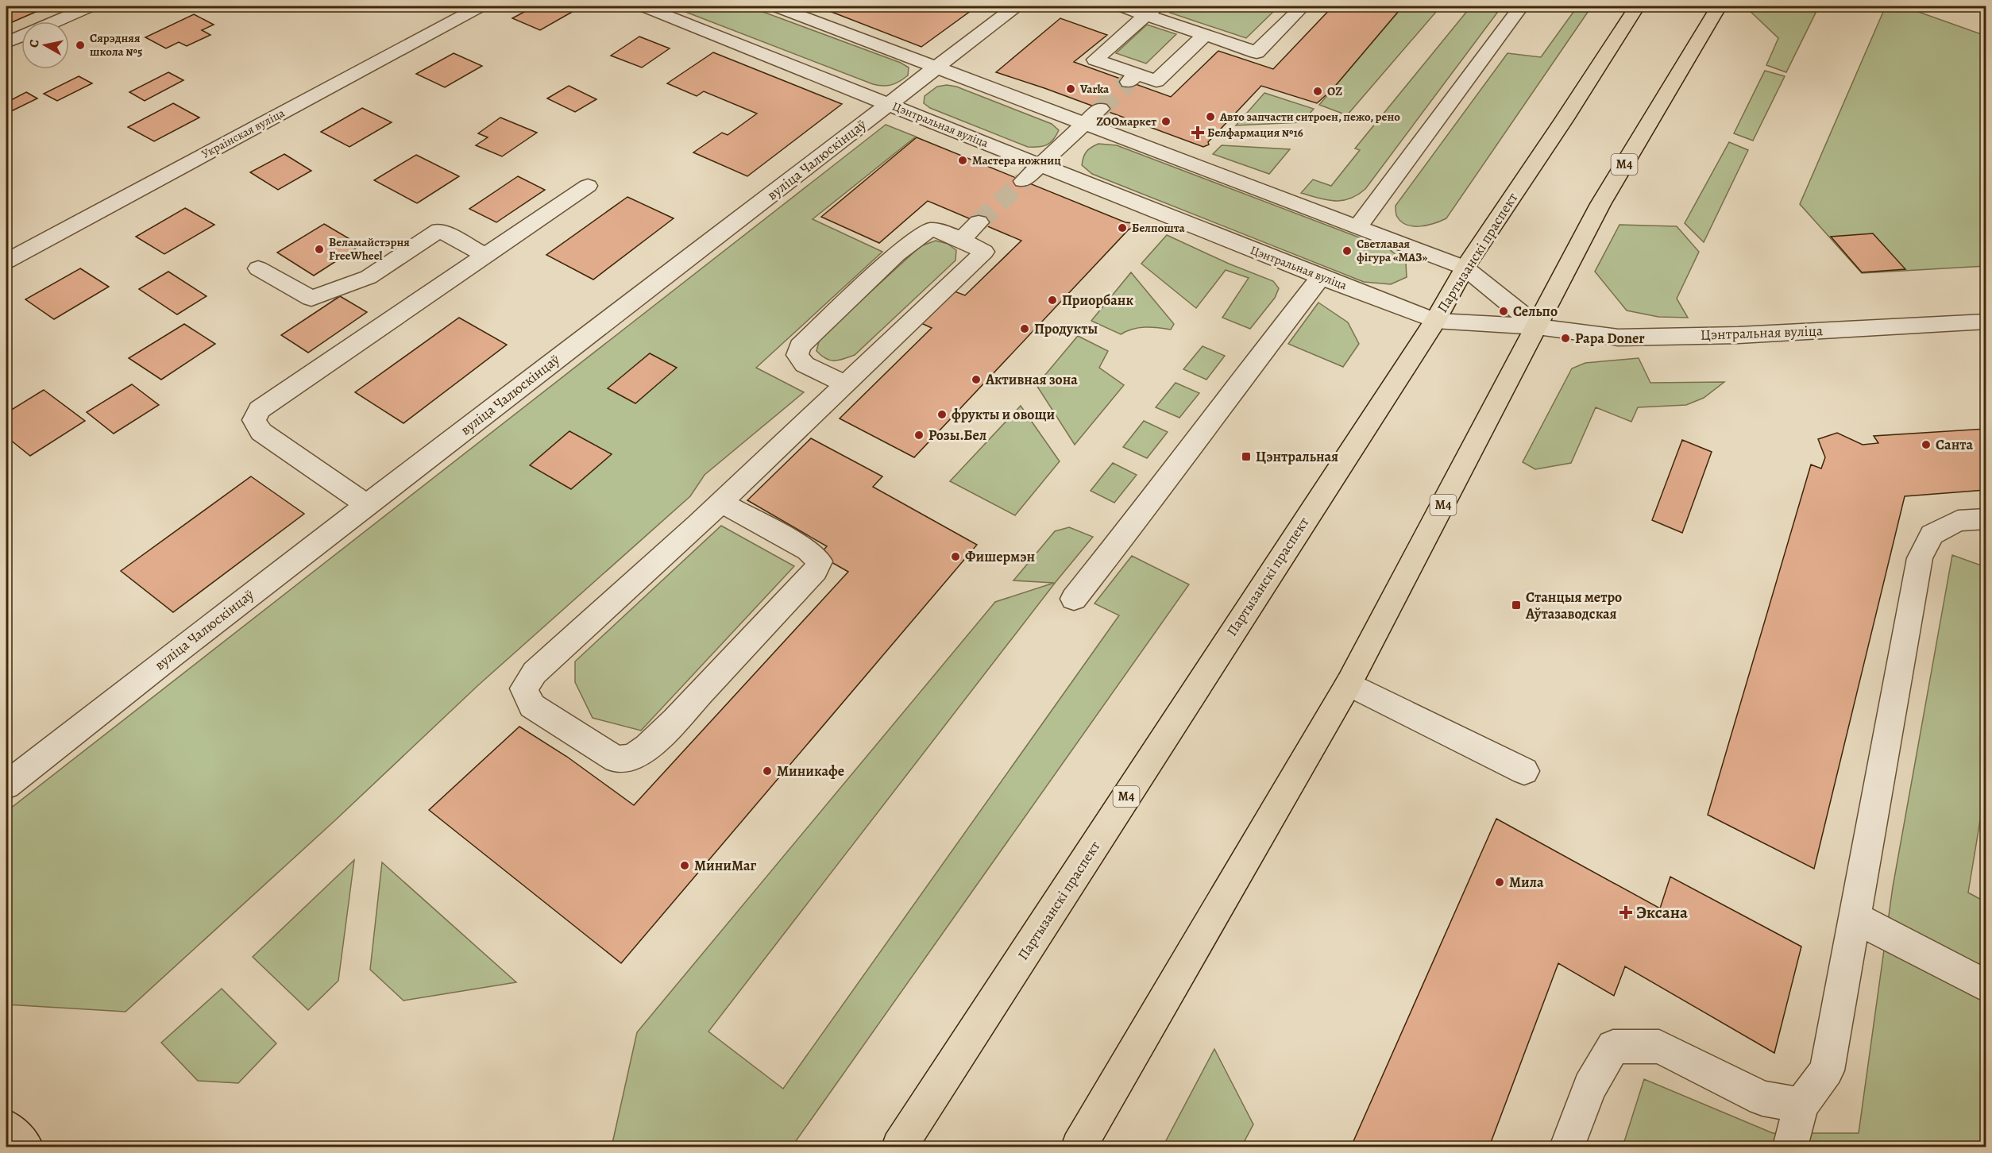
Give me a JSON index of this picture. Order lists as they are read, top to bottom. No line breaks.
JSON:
{"streets":{"main road":["М4","Партызанскі праспект"],"street":["Цэнтральная вуліца","Украінская вуліца","вуліца Чалюскінцаў"]},"crossings":[["Цэнтральная вуліца","вуліца Чалюскінцаў"],["Цэнтральная вуліца","М4"],["Цэнтральная вуліца","Партызанскі праспект"]],"places":{"other":["Сярэдняя школа №5","Varka","OZ","Авто запчасти ситроен, пежо, рено","ZOOмаркет","Мастера ножниц","Белпошта","Веламайстэрня FreeWheel","Светлавая фігура «МАЗ»","Приорбанк","Сельпо","Продукты","Papa Doner","Активная зона","фрукты и овощи","Розы.Бел","Санта","Фишермэн","Миникафе","МиниМаг","Мила"],"health":["Белфармация №16","Эксана"],"transit":["Цэнтральная","Станцыя метро Аўтазаводская"]},"north":"left"}
